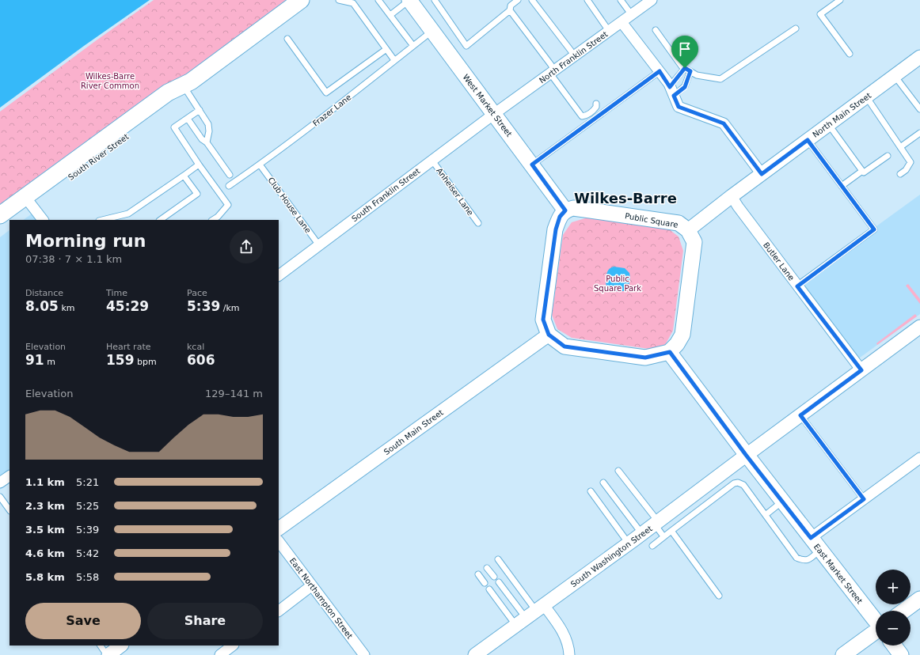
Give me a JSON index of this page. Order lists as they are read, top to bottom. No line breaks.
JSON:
{"streets":{"main road":["West Market Street","South River Street","Public Square","East Market Street"],"street":["North Franklin Street","North Main Street","South Franklin Street","Butler Lane","South Main Street","South Washington Street","East Northampton Street"],"lane":["Frazer Lane","Anheiser Lane","Club House Lane"]},"crossings":[["North Franklin Street","West Market Street"],["North Franklin Street","South Franklin Street"],["West Market Street","Frazer Lane"],["West Market Street","South Franklin Street"],["West Market Street","Public Square"],["Frazer Lane","Club House Lane"],["North Main Street","Public Square"],["North Main Street","Butler Lane"],["Anheiser Lane","South Franklin Street"],["South Franklin Street","Club House Lane"],["Public Square","East Market Street"],["Butler Lane","South Washington Street"],["South Washington Street","East Market Street"]],"districts":["Wilkes-Barre"],"parks":["Wilkes-Barre River Common","Public Square Park"],"page":{"heading":["Morning run","07:38 · 7 × 1.1 km"],"stats":[["Distance","8.05 km"],["Time","45:29"],["Pace","5:39 /km"],["Elevation","91 m"],["Heart rate","159 bpm"],["kcal","606"]],"chart":["Elevation","129–141 m"],"list":[{"name":"1.1 km","note":"5:21"},{"name":"2.3 km","note":"5:25"},{"name":"3.5 km","note":"5:39"},{"name":"4.6 km","note":"5:42"},{"name":"5.8 km","note":"5:58"}],"map_buttons":["+","−"],"buttons":["Save","Share"]}}
